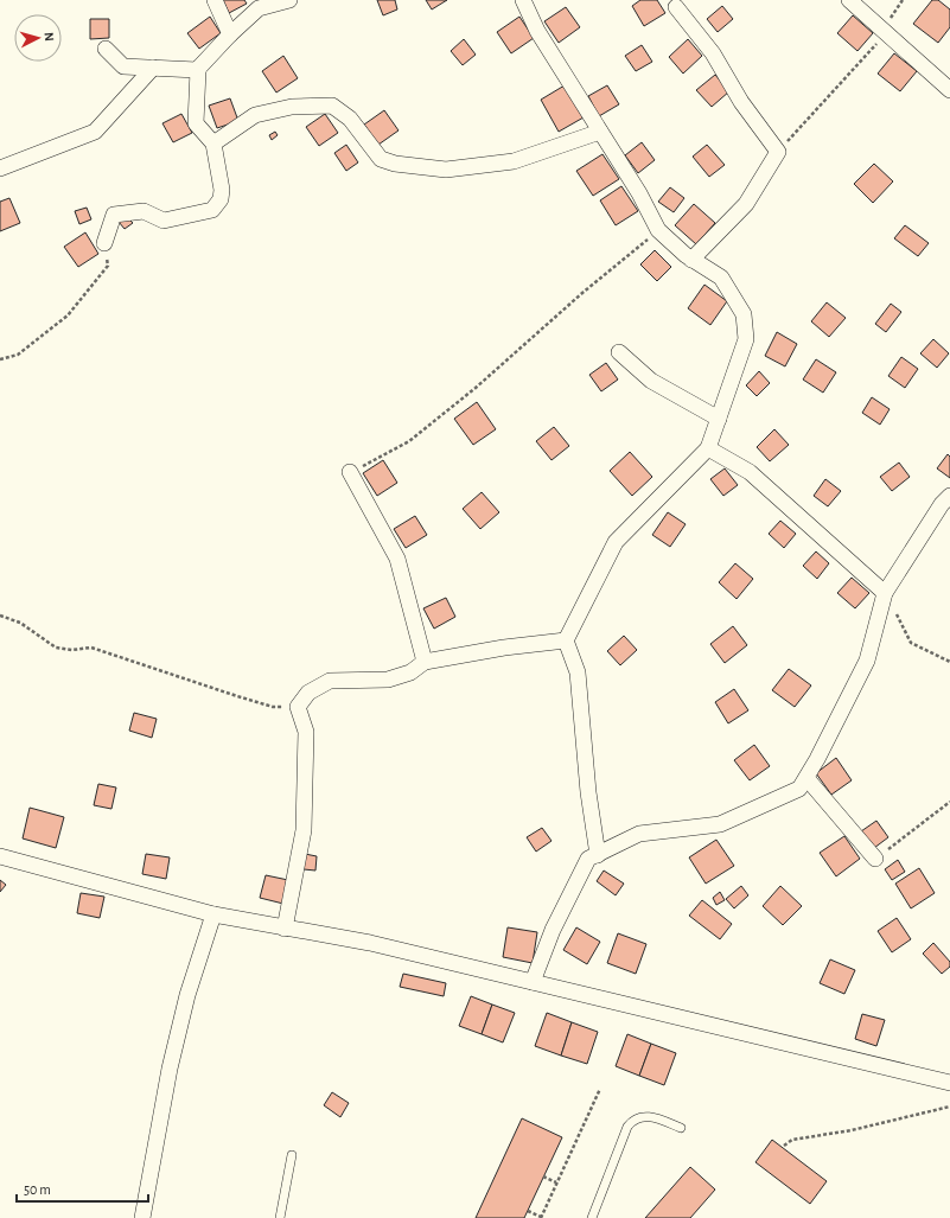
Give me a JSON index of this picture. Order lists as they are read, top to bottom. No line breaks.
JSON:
{"scale_bar":"50 m","north":"right"}
